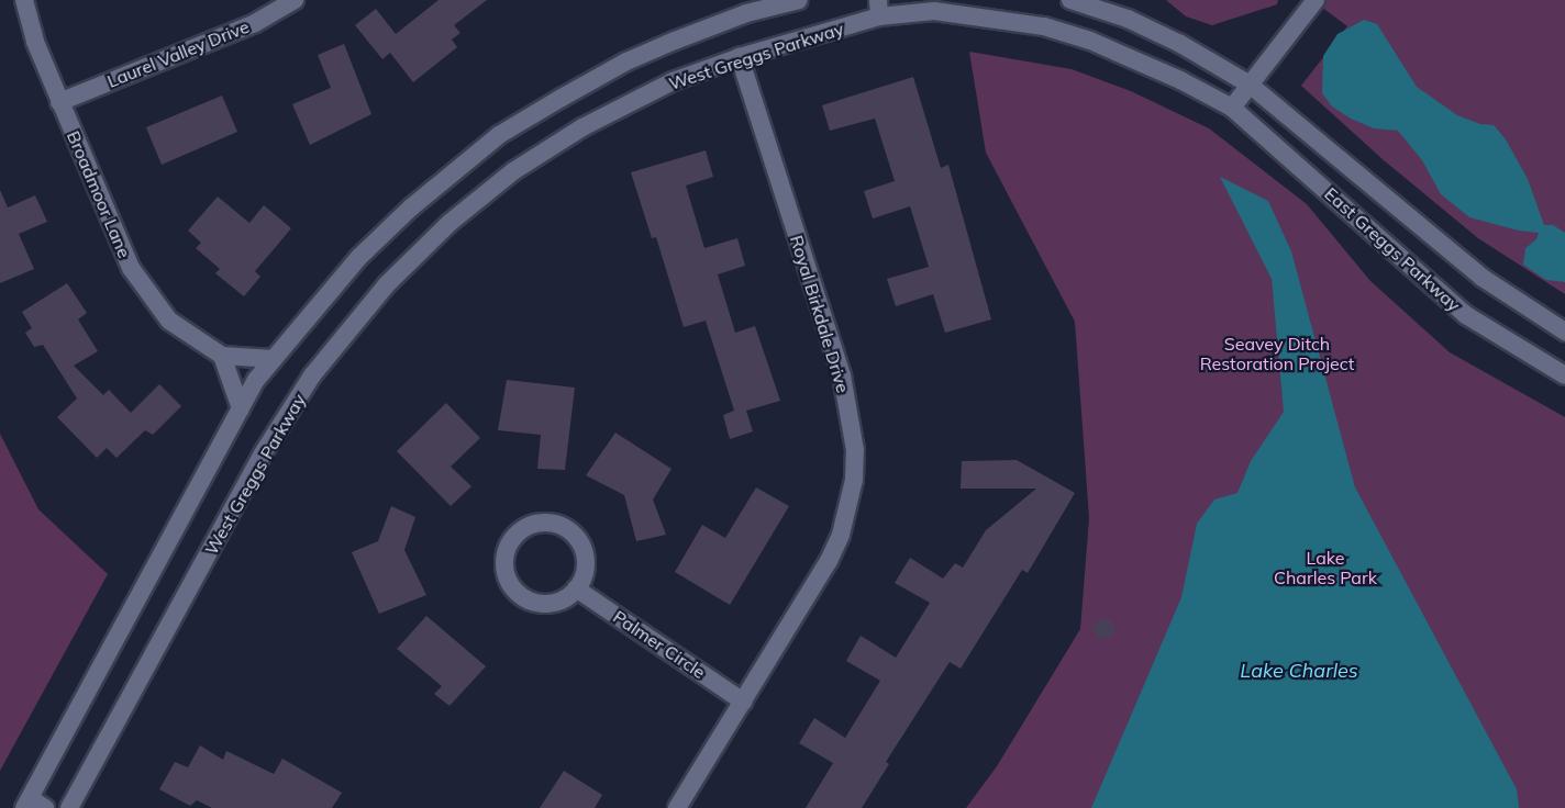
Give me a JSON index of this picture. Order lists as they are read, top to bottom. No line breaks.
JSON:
{"streets":{"street":["Laurel Valley Drive","West Greggs Parkway","Broadmoor Lane","East Greggs Parkway","Royal Birkdale Drive","Palmer Circle"]},"crossings":[["Laurel Valley Drive","Broadmoor Lane"],["West Greggs Parkway","East Greggs Parkway"],["West Greggs Parkway","Royal Birkdale Drive"],["Royal Birkdale Drive","Palmer Circle"]],"water":["Lake Charles"],"parks":["Seavey Ditch Restoration Project","Lake Charles Park"]}
